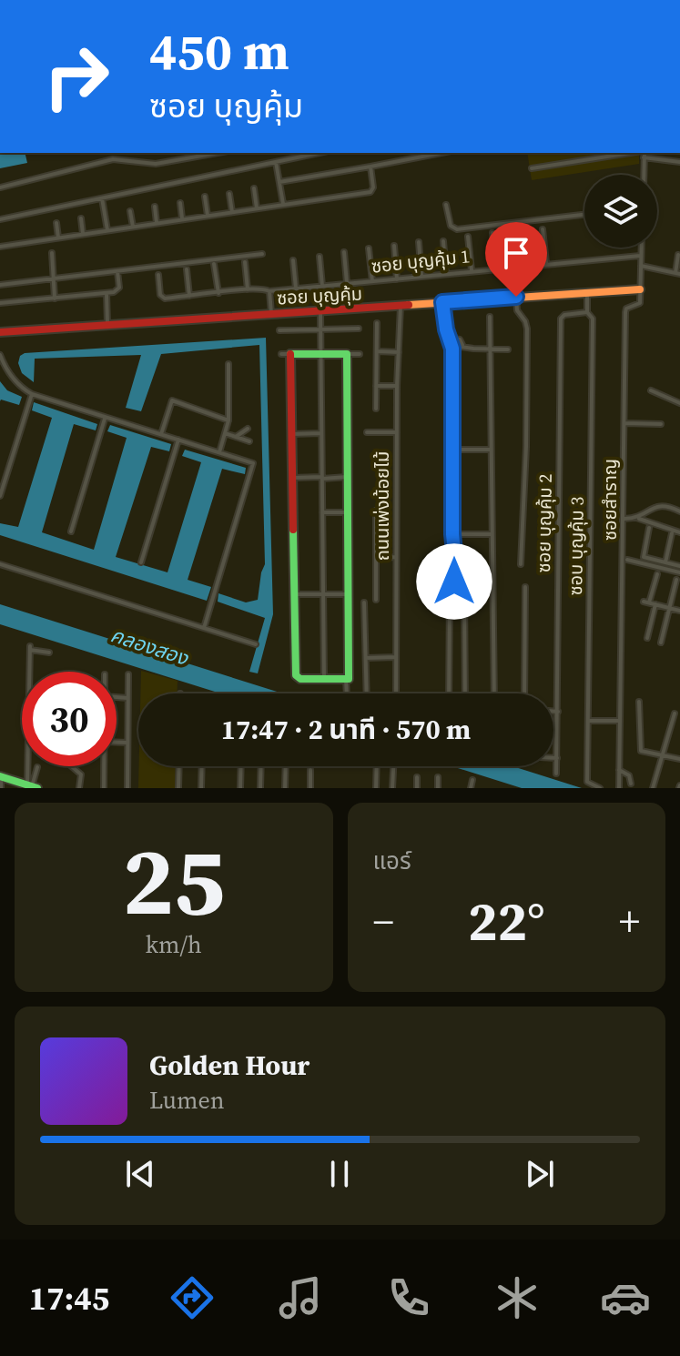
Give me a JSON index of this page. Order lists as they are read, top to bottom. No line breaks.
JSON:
{"streets":{"street":["ซอย บุญคุ้ม 1","ซอย บุญคุ้ม","ซอยสำราญ","ถนนเพ่งน้อยไม้","ซอย บุญคุ้ม 2","ซอบ บุญคุ้ม 3"]},"crossings":[["ซอย บุญคุ้ม","ซอยสำราญ"],["ซอย บุญคุ้ม","ถนนเพ่งน้อยไม้"],["ซอย บุญคุ้ม","ซอบ บุญคุ้ม 3"],["ซอย บุญคุ้ม 2","ซอบ บุญคุ้ม 3"]],"water":["คลองสอง"],"page":{"turn":["450 m","ซอย บุญคุ้ม"],"limit":"30","trip":"17:47 · 2 นาที · 570 m","tile":[["25","km/h"],"แอร์"],"heat":["−","22°","+"],"song":["Golden Hour","Lumen"],"tabs":"17:45"}}
